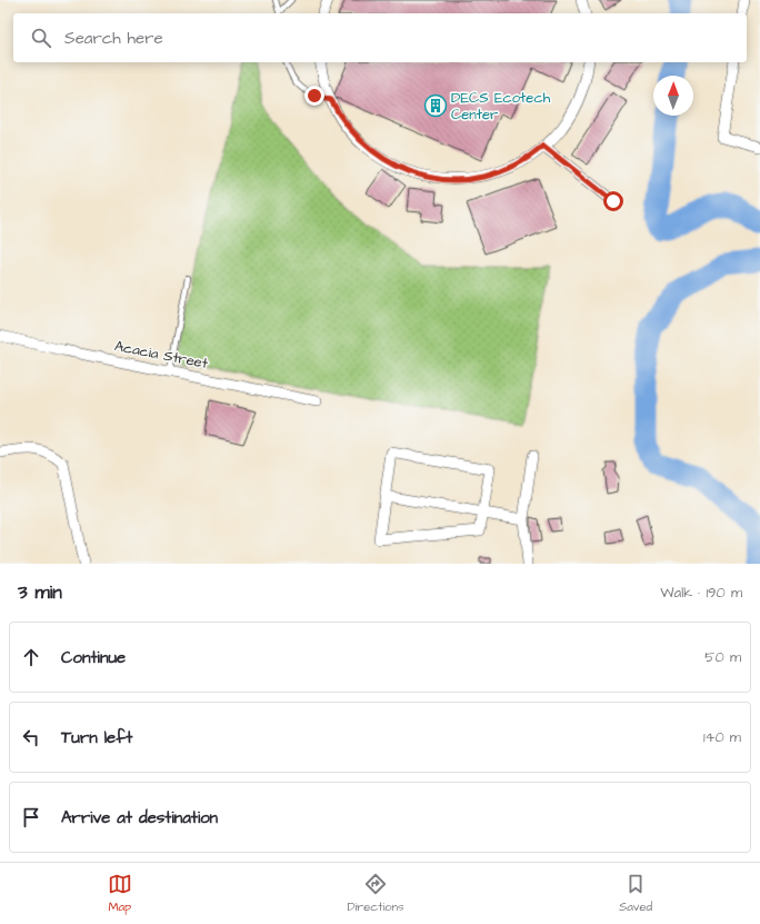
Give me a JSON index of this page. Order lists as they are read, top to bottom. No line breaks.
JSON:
{"streets":{"street":["Acacia Street"]},"places":{"building":["DECS Ecotech Center"]},"north":"top","page":{"search":"Search here","heading":["3 min","Walk · 190 m"],"list":[["Continue","50 m"],["Turn left","140 m"],"Arrive at destination"],"nav":["Map","Directions","Saved"]}}
